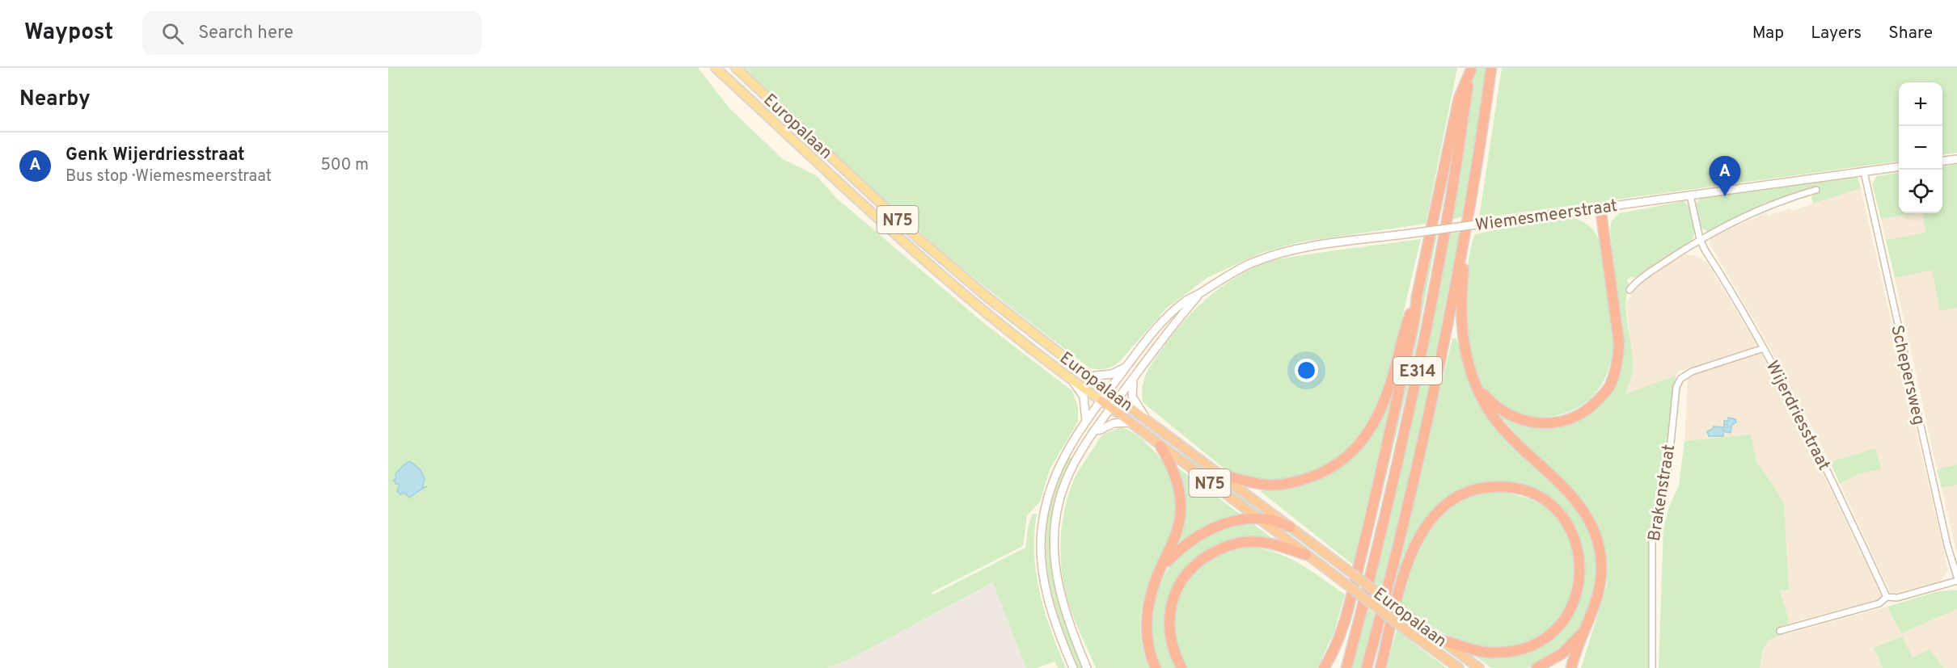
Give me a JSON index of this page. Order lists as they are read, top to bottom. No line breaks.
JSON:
{"streets":{"highway":["Europalaan","N75","E314"],"main road":["Wiemesmeerstraat"],"street":["Schepersweg","Wijerdriesstraat","Brakenstraat"]},"crossings":[["Europalaan","Wiemesmeerstraat"],["Wiemesmeerstraat","Schepersweg"],["Wiemesmeerstraat","Wijerdriesstraat"],["Wijerdriesstraat","Brakenstraat"]],"page":{"header":"Waypost","search":"Search here","nav":["Map","Layers","Share"],"heading":"Nearby","map_buttons":["+","−"],"list":[{"mark":"A","name":"Genk Wijerdriesstraat","note":"Bus stop · Wiemesmeerstraat","value":"500 m"}],"pins":"A"}}
